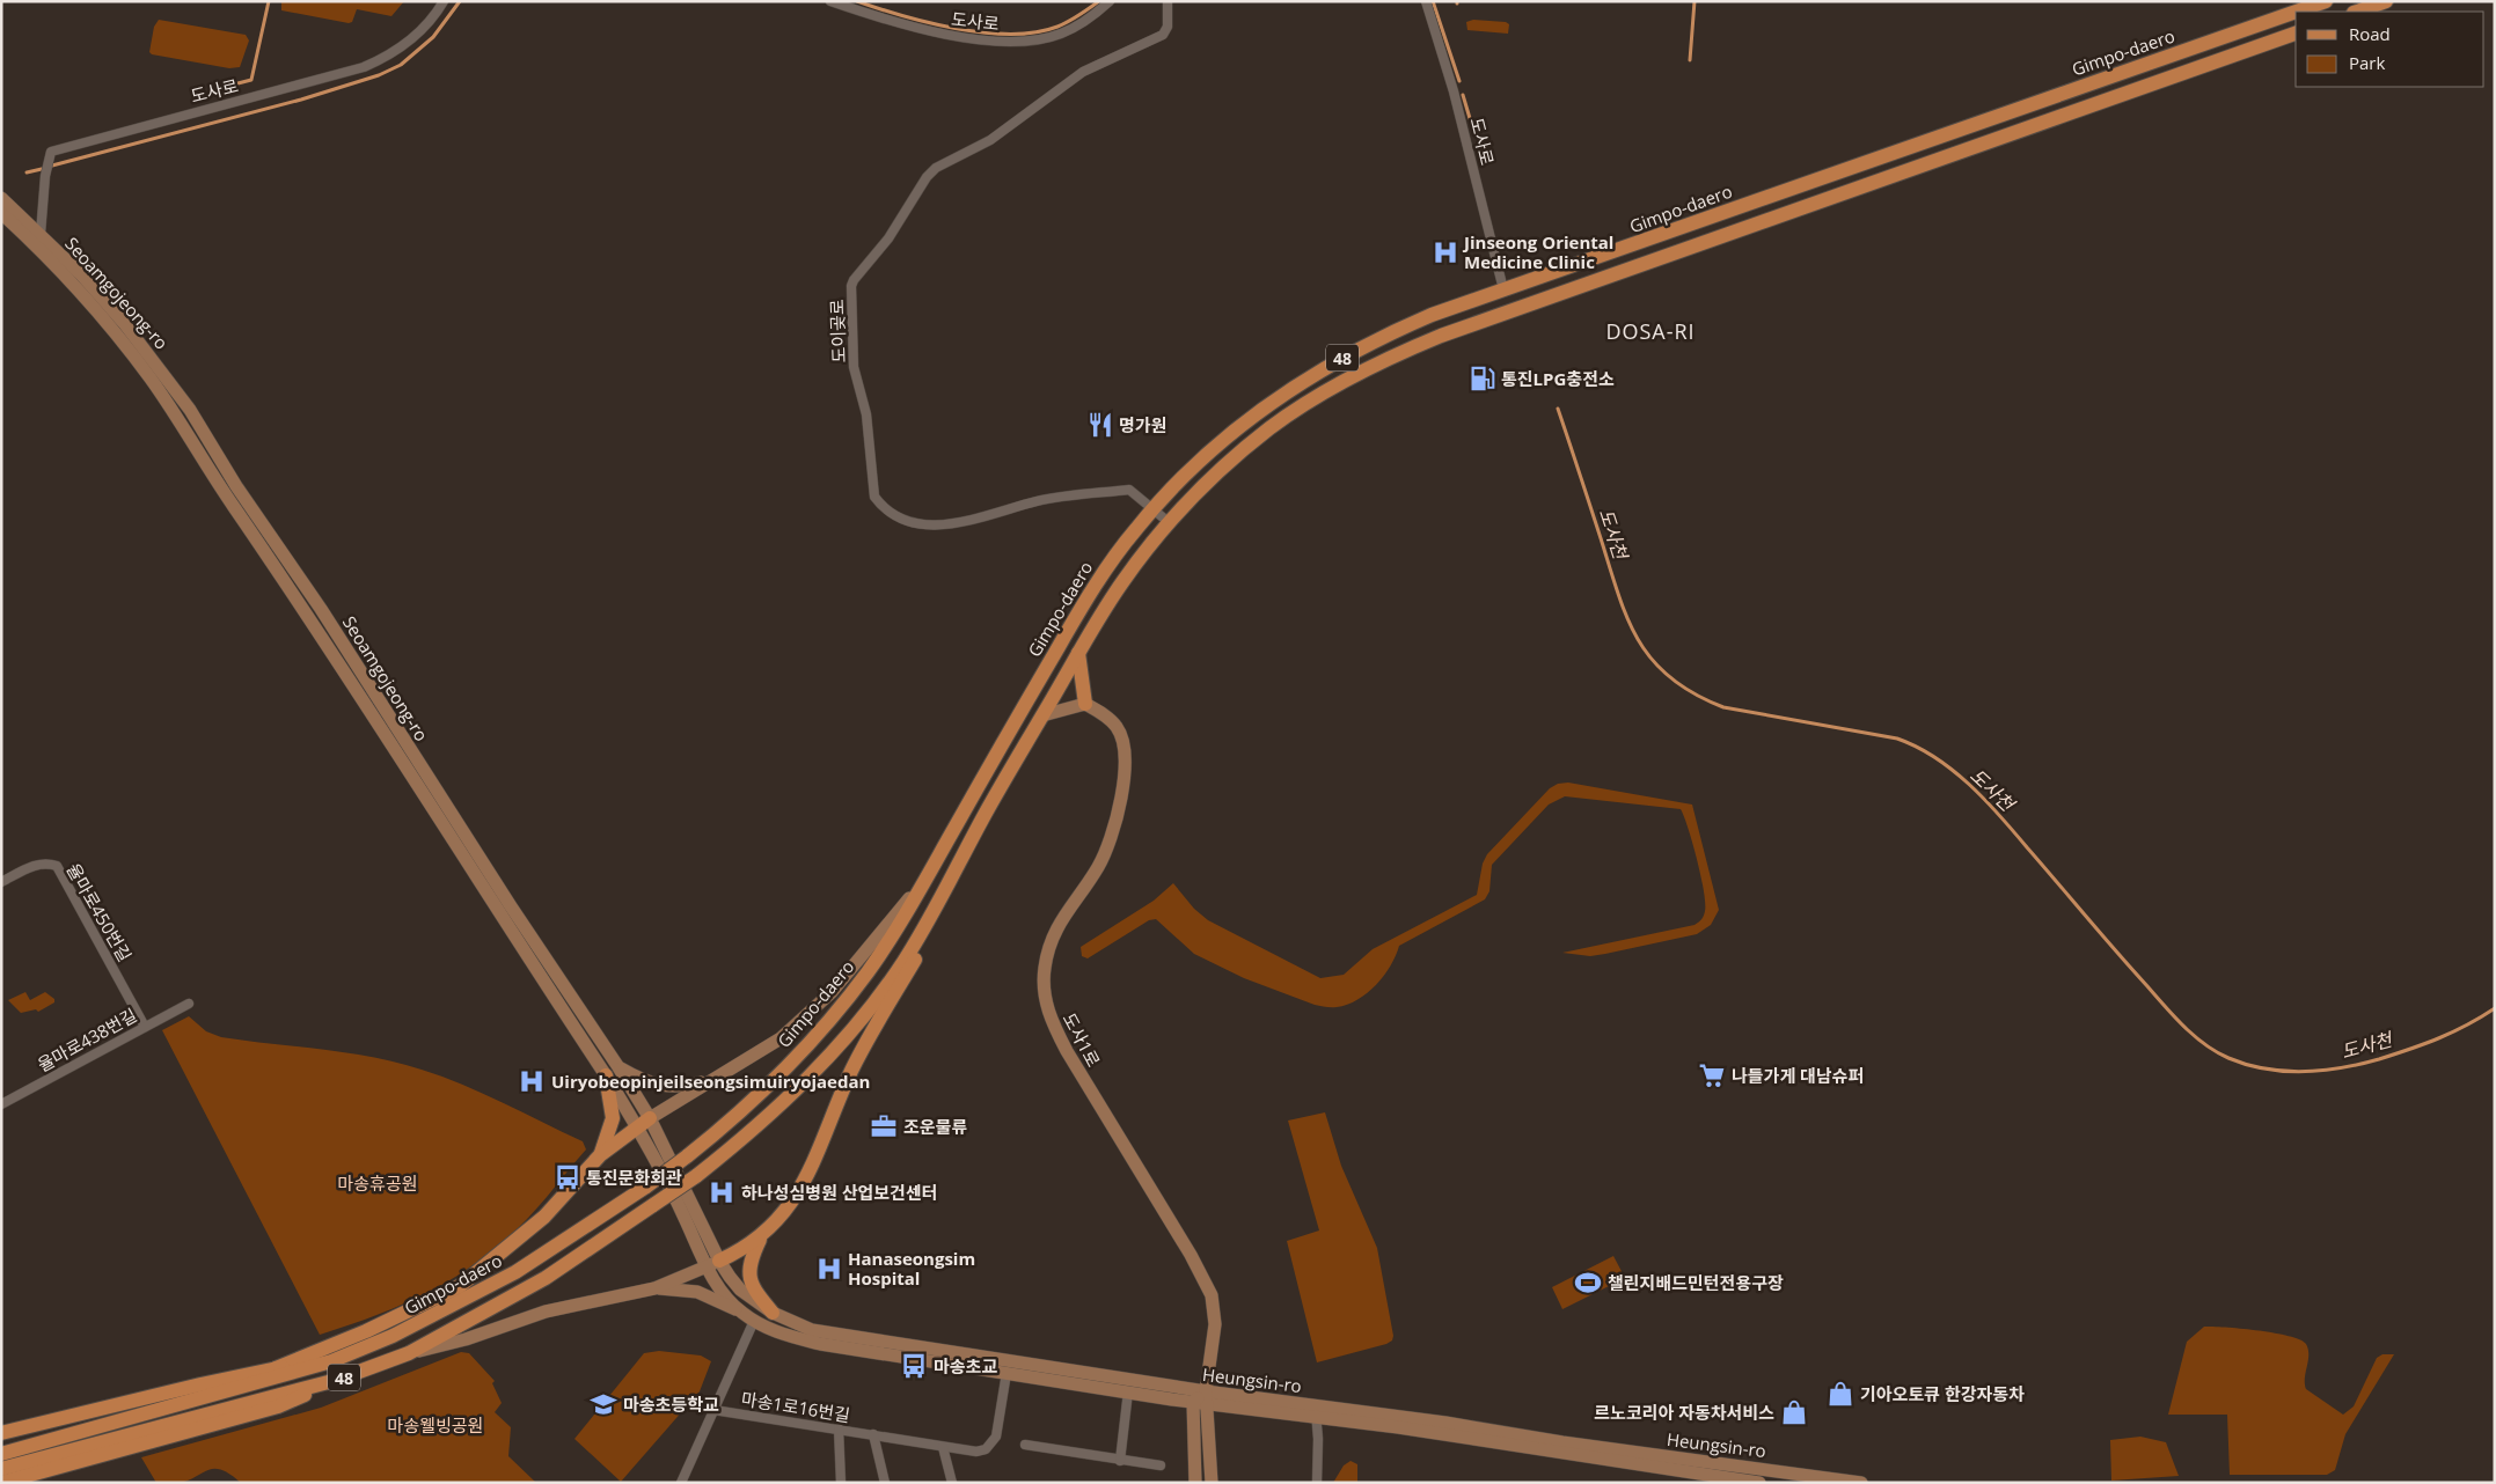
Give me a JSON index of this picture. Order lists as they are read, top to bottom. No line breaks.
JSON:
{"streets":{"main road":["Gimpo-daero","Seoamgojeong-ro","48","도사1로","Heungsin-ro"],"street":["도사로","도이곶로","율마로450번길","율마로438번길","마송1로16번길"]},"crossings":[["도사로","Gimpo-daero"],["도사로","Seoamgojeong-ro"],["Gimpo-daero","도이곶로"],["Seoamgojeong-ro","Heungsin-ro"],["도이곶로","48"],["율마로450번길","율마로438번길"],["도사1로","Heungsin-ro"],["Heungsin-ro","마송1로16번길"]],"districts":["DOSA-RI"],"water":["도사천"],"parks":["마송휴공원","마송웰빙공원"],"places":{"hospital":["Jinseong Oriental Medicine Clinic","Uiryobeopinjeilseongsimuiryojaedan","하나성심병원 산업보건센터","Hanaseongsim Hospital"],"fuel station":["통진LPG충전소"],"restaurant":["명가원"],"supermarket":["나들가게 대남슈퍼"],"office":["조운물류"],"bus stop":["통진문화회관","마송초교"],"sports":["챌린지배드민턴전용구장"],"shop":["기아오토큐 한강자동차","르노코리아 자동차서비스"],"school or university":["마송초등학교"]},"legend":["Road","Park"]}
